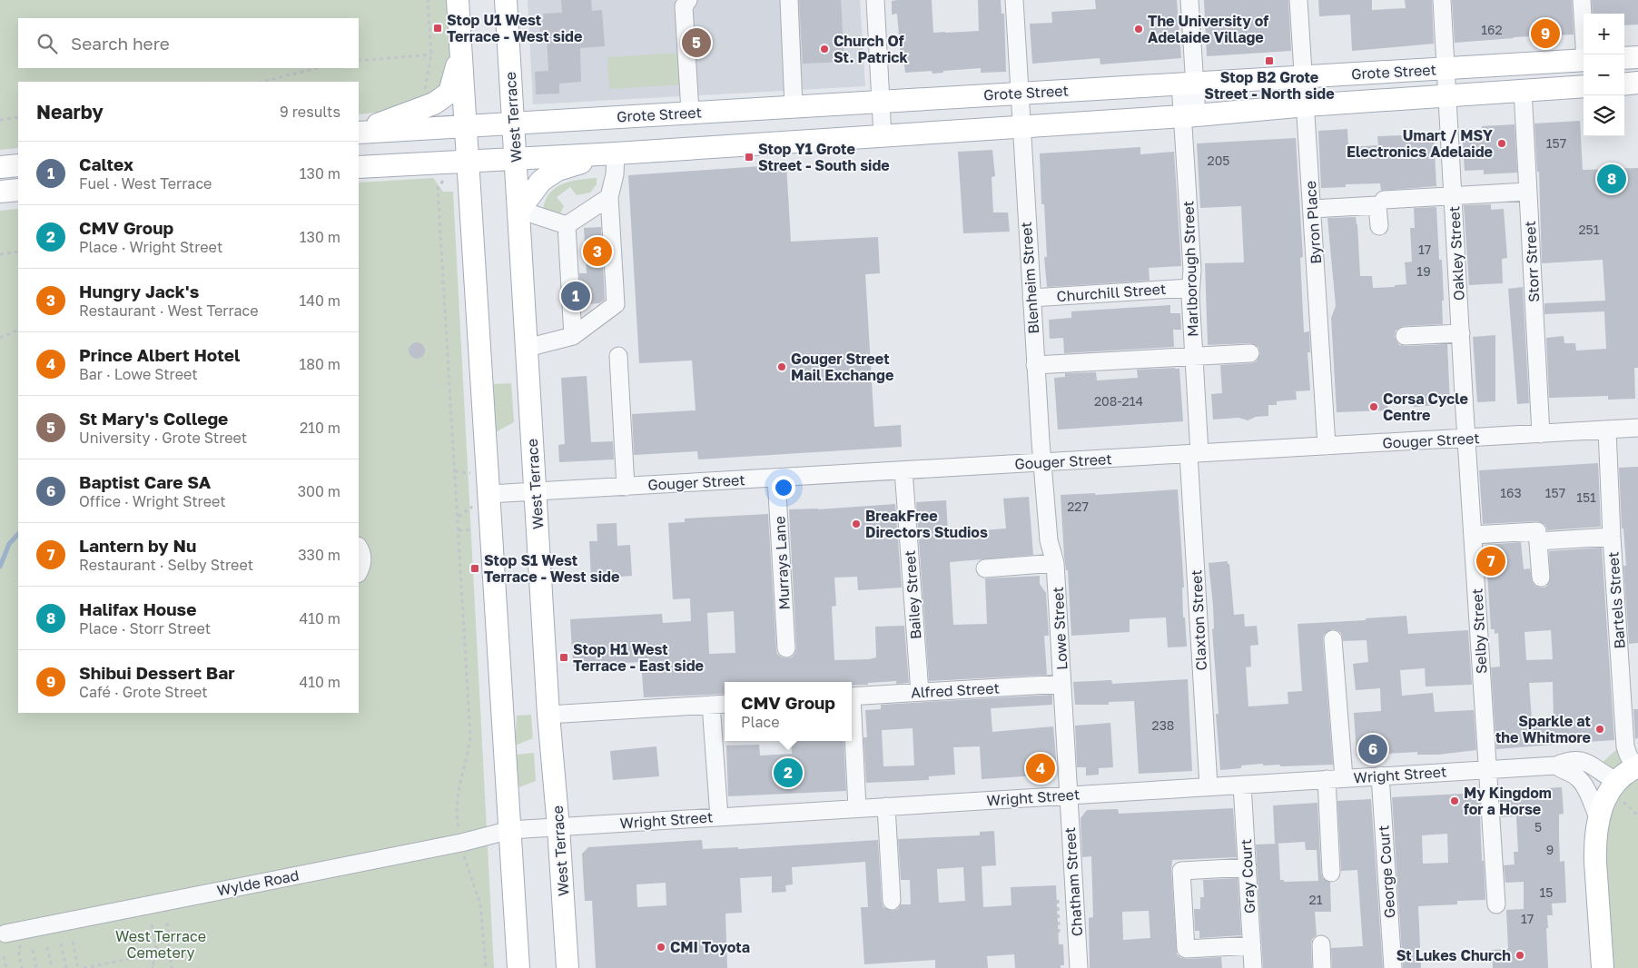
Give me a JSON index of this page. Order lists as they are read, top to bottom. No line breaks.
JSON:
{"streets":{"main road":["Grote Street","West Terrace"],"street":["Byron Place","Oakley Street","Storr Street","Marlborough Street","Blenheim Street","Churchill Street","Gouger Street","Murrays Lane","Bailey Street","Bartels Street","Claxton Street","Lowe Street","Selby Street","Alfred Street","Wright Street","George Court","Gray Court","Chatham Street","Wylde Road"]},"crossings":[["Grote Street","West Terrace"],["Grote Street","Byron Place"],["Grote Street","Oakley Street"],["Grote Street","Storr Street"],["Grote Street","Marlborough Street"],["Grote Street","Blenheim Street"],["West Terrace","Gouger Street"],["West Terrace","Wright Street"],["Byron Place","Gouger Street"],["Oakley Street","Gouger Street"],["Oakley Street","Selby Street"],["Storr Street","Gouger Street"],["Marlborough Street","Churchill Street"],["Marlborough Street","Gouger Street"],["Marlborough Street","Claxton Street"],["Blenheim Street","Churchill Street"],["Blenheim Street","Gouger Street"],["Blenheim Street","Lowe Street"],["Gouger Street","Murrays Lane"],["Gouger Street","Bailey Street"],["Gouger Street","Bartels Street"],["Gouger Street","Claxton Street"],["Gouger Street","Lowe Street"],["Gouger Street","Selby Street"],["Bailey Street","Alfred Street"],["Claxton Street","Wright Street"],["Lowe Street","Alfred Street"],["Lowe Street","Wright Street"],["Lowe Street","Chatham Street"],["Selby Street","Wright Street"],["Wright Street","George Court"],["Wright Street","Gray Court"],["Wright Street","Chatham Street"],["Wright Street","Wylde Road"]],"parks":["West Terrace Cemetery"],"places":{"transit":["Stop U1 West Terrace - West side","Stop B2 Grote Street - North side","Stop Y1 Grote Street - South side","Stop S1 West Terrace - West side","Stop H1 West Terrace - East side"],"other":["The University of Adelaide Village","Church Of St. Patrick","Umart / MSY Electronics Adelaide","Gouger Street Mail Exchange","Corsa Cycle Centre","BreakFree Directors Studios","Sparkle at the Whitmore","My Kingdom for a Horse","CMI Toyota","St Lukes Church"]},"house_numbers":["162","157","205","251","17","19","208-214","163","157","151","227","238","5","9","15","21","17"],"page":{"map_buttons":["+","−"],"pins":["9","5","8","3","1","7","6","4","2"],"search":"Search here","heading":["Nearby","9 results"],"list":[{"mark":"1","name":"Caltex","note":"Fuel · West Terrace","value":"130 m"},{"mark":"2","name":"CMV Group","note":"Place · Wright Street","value":"130 m"},{"mark":"3","name":"Hungry Jack's","note":"Restaurant · West Terrace","value":"140 m"},{"mark":"4","name":"Prince Albert Hotel","note":"Bar · Lowe Street","value":"180 m"},{"mark":"5","name":"St Mary's College","note":"University · Grote Street","value":"210 m"},{"mark":"6","name":"Baptist Care SA","note":"Office · Wright Street","value":"300 m"},{"mark":"7","name":"Lantern by Nu","note":"Restaurant · Selby Street","value":"330 m"},{"mark":"8","name":"Halifax House","note":"Place · Storr Street","value":"410 m"},{"mark":"9","name":"Shibui Dessert Bar","note":"Café · Grote Street","value":"410 m"}],"popup":["CMV Group","Place"]}}
